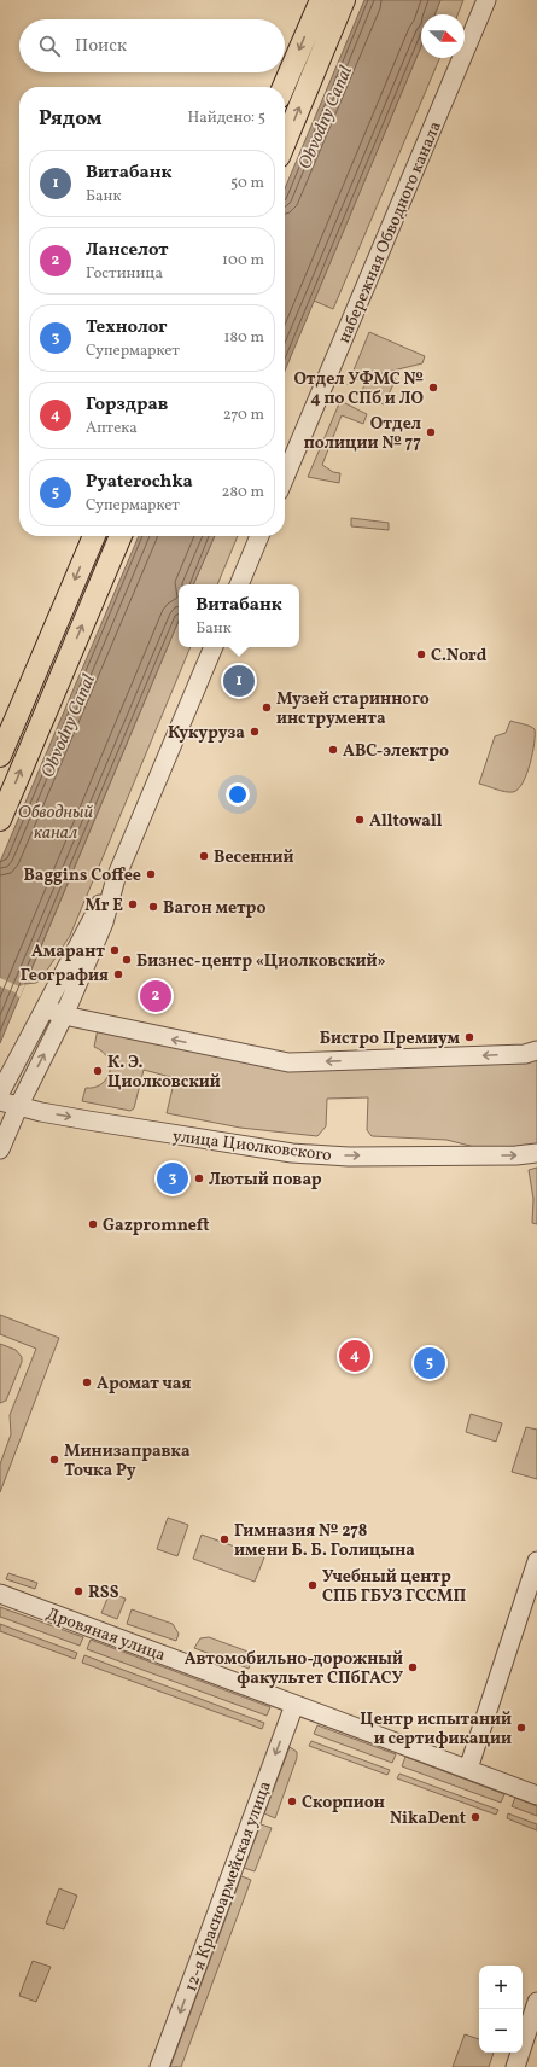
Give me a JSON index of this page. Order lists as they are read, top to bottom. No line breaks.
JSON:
{"streets":{"street":["набережная Обводного канала","улица Циолковского","Дровяная улица","12-я Красноармейская улица"]},"crossings":[["Дровяная улица","12-я Красноармейская улица"]],"one_way":["12-я Красноармейская улица"],"water":["Obvodny Canal","Обводный канал"],"places":["Отдел УФМС № 4 по СПб и ЛО","Отдел полиции № 77","C.Nord","Музей старинного инструмента","Кукуруза","АВС-электро","Alltowall","Весенний","Baggins Coffee","Mr E","Вагон метро","Амарант","Бизнес-центр «Циолковский»","География","Бистро Премиум","К. Э. Циолковский","Лютый повар","Gazpromneft","Аромат чая","Минизаправка Точка Ру","Гимназия № 278 имени Б. Б. Голицына","Учебный центр СПБ ГБУЗ ГССМП","RSS","Автомобильно-дорожный факультет СПбГАСУ","Центр испытаний и сертификации","Скорпион","NikaDent"],"north":"right","page":{"search":"Поиск","heading":["Рядом","Найдено: 5"],"list":[{"mark":"1","name":"Витабанк","note":"Банк","value":"50 m"},{"mark":"2","name":"Ланселот","note":"Гостиница","value":"100 m"},{"mark":"3","name":"Технолог","note":"Супермаркет","value":"180 m"},{"mark":"4","name":"Горздрав","note":"Аптека","value":"270 m"},{"mark":"5","name":"Pyaterochka","note":"Супермаркет","value":"280 m"}],"popup":["Витабанк","Банк"],"pins":["1","2","3","4","5"],"map_buttons":["+","−"]}}
